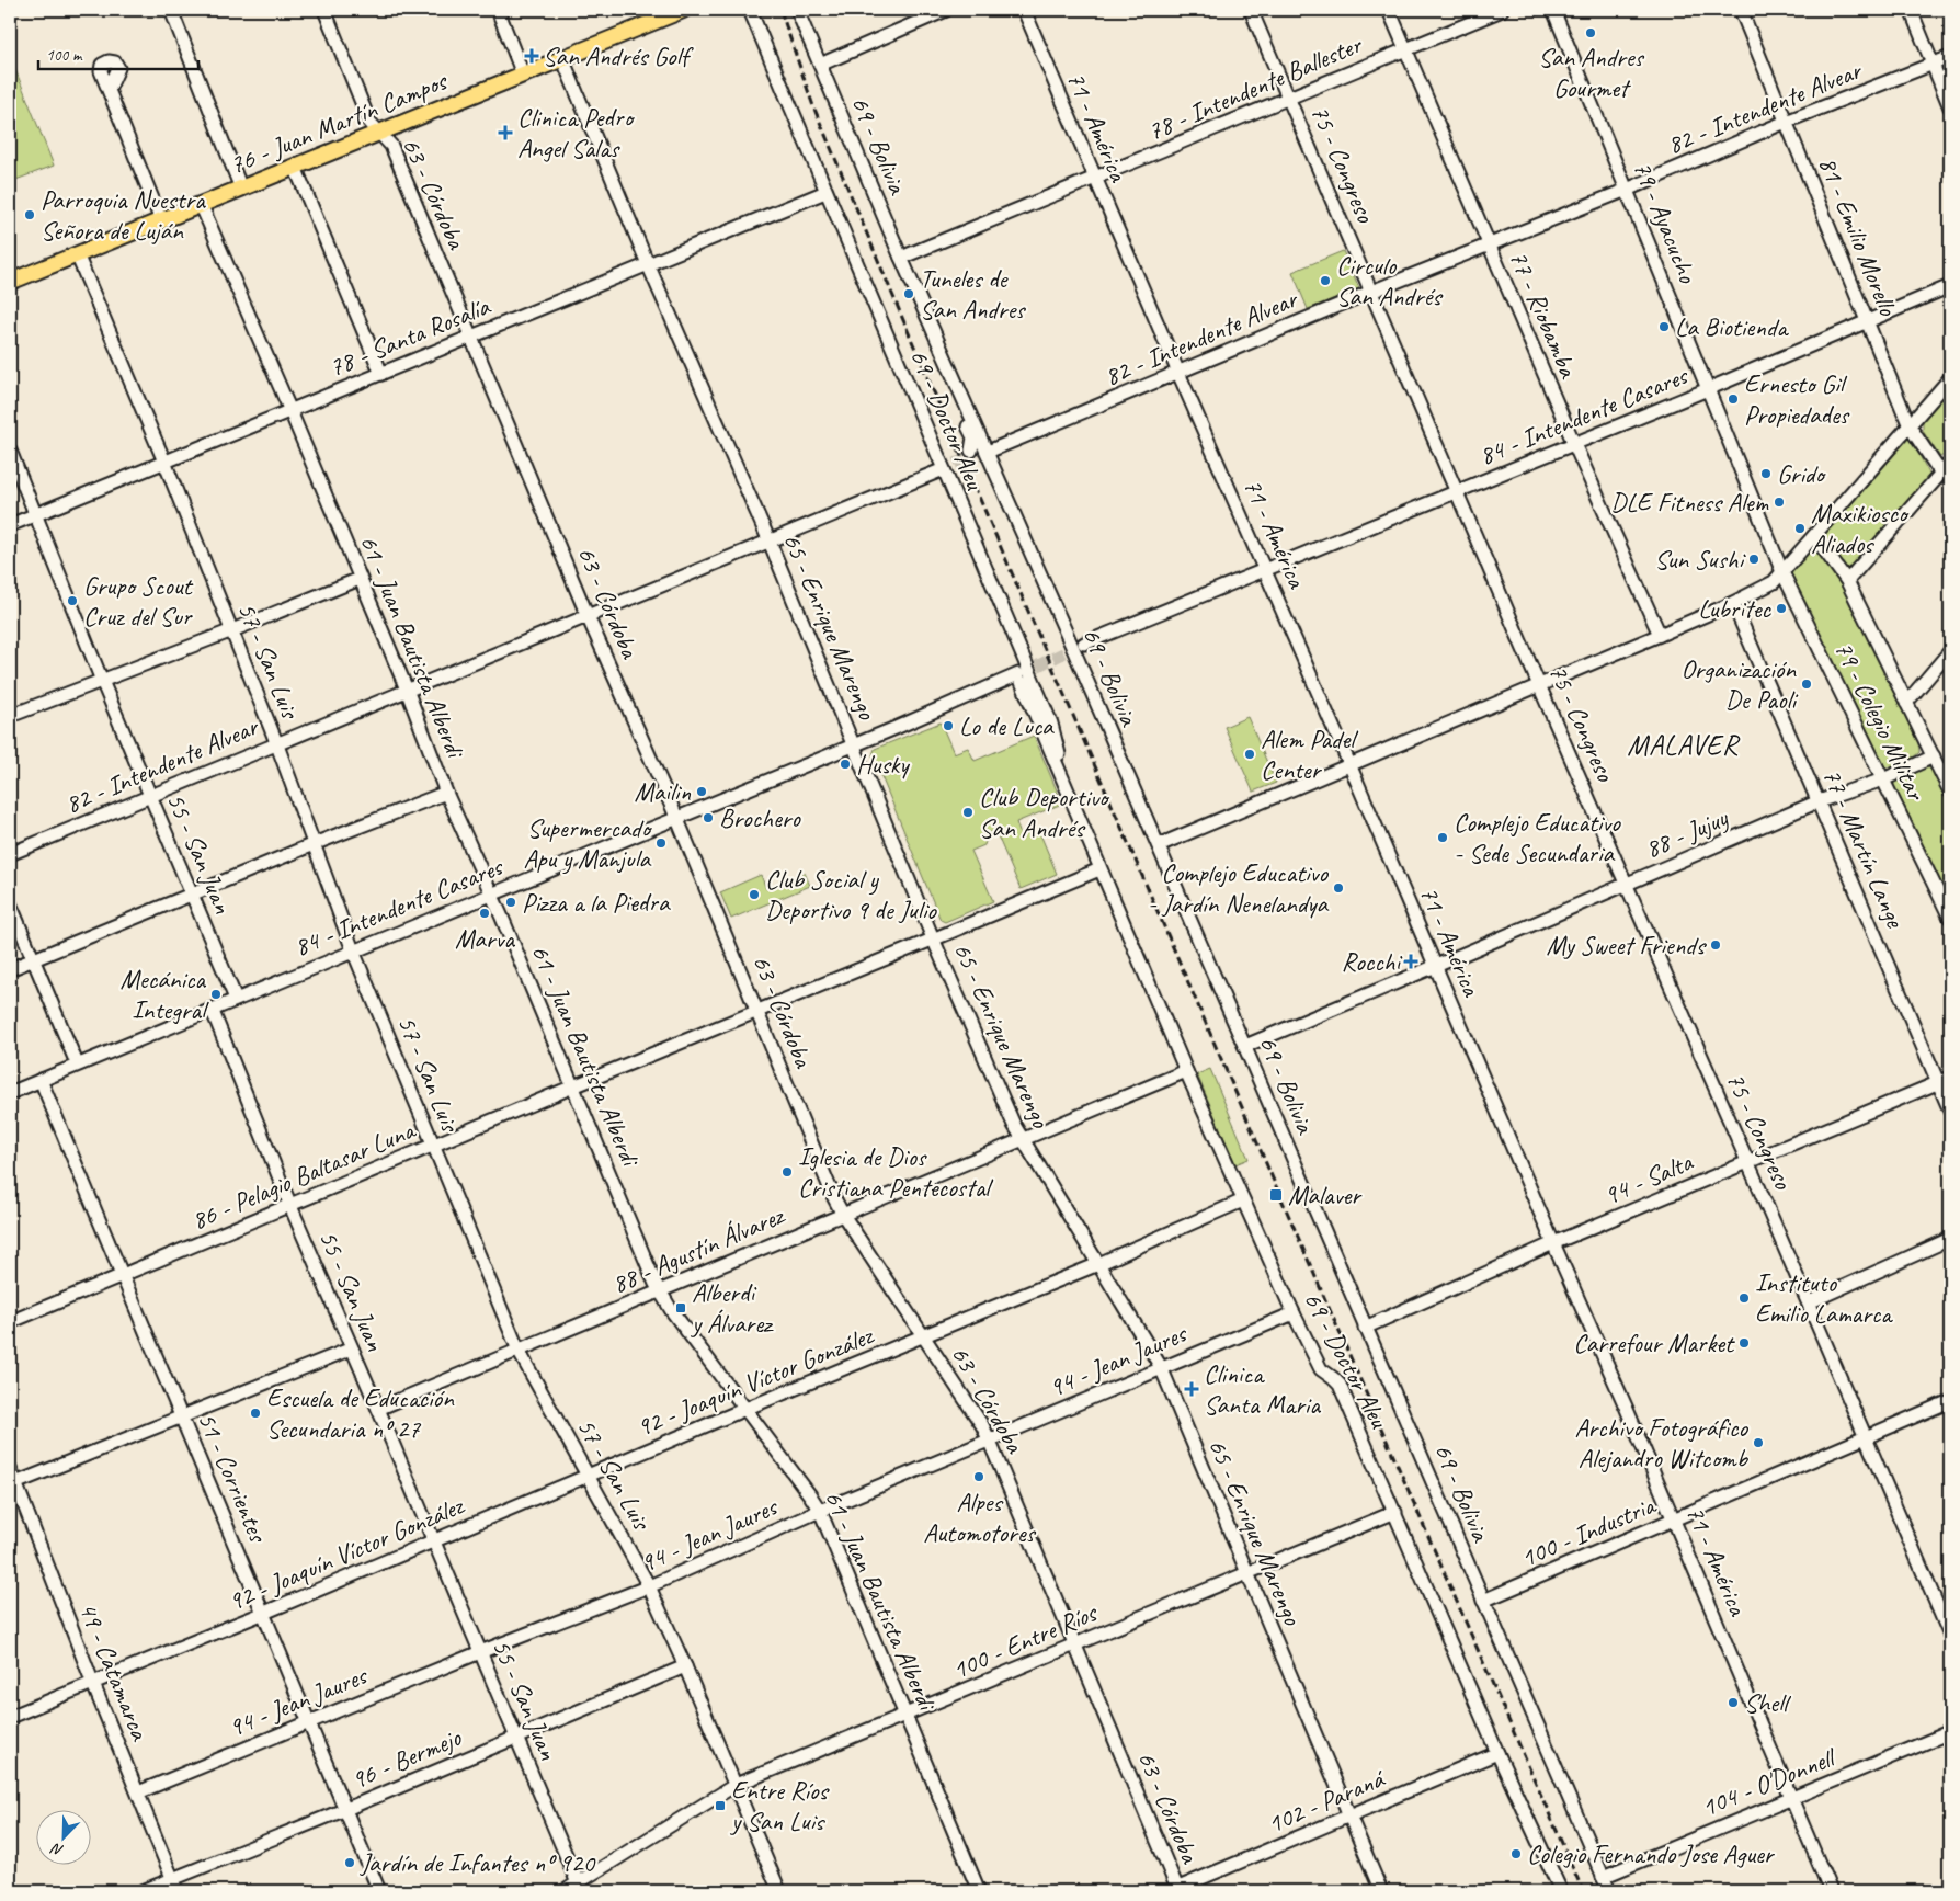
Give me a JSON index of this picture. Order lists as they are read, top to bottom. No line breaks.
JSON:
{"streets":{"main road":["76 - Juan Martín Campos"],"street":["78 - Intendente Ballester","82 - Intendente Alvear","71 - América","69 - Bolivia","75 - Congreso","63 - Córdoba","79 - Ayacucho","81 - Emilio Morello","77 - Riobamba","78 - Santa Rosalía","84 - Intendente Casares","69 - Doctor Aleu","65 - Enrique Marengo","61 - Juan Bautista Alberdi","57 - San Luis","79 - Colegio Militar","88 - Jujuy","77 - Martín Lange","55 - San Juan","86 - Pelagio Baltasar Luna","94 - Salta","88 - Agustín Álvarez","94 - Jean Jaures","92 - Joaquín Víctor González","51 - Corrientes","100 - Industria","100 - Entre Ríos","49 - Catamarca","96 - Bermejo","104 - O'Donnell","102 - Paraná"]},"crossings":[["78 - Intendente Ballester","71 - América"],["78 - Intendente Ballester","69 - Bolivia"],["78 - Intendente Ballester","75 - Congreso"],["78 - Intendente Ballester","77 - Riobamba"],["82 - Intendente Alvear","71 - América"],["82 - Intendente Alvear","69 - Bolivia"],["82 - Intendente Alvear","75 - Congreso"],["82 - Intendente Alvear","63 - Córdoba"],["82 - Intendente Alvear","79 - Ayacucho"],["82 - Intendente Alvear","81 - Emilio Morello"],["82 - Intendente Alvear","77 - Riobamba"],["82 - Intendente Alvear","69 - Doctor Aleu"],["82 - Intendente Alvear","65 - Enrique Marengo"],["82 - Intendente Alvear","61 - Juan Bautista Alberdi"],["82 - Intendente Alvear","57 - San Luis"],["82 - Intendente Alvear","55 - San Juan"],["76 - Juan Martín Campos","63 - Córdoba"],["76 - Juan Martín Campos","65 - Enrique Marengo"],["76 - Juan Martín Campos","61 - Juan Bautista Alberdi"],["76 - Juan Martín Campos","57 - San Luis"],["71 - América","84 - Intendente Casares"],["71 - América","88 - Jujuy"],["71 - América","94 - Salta"],["71 - América","100 - Industria"],["71 - América","104 - O'Donnell"],["69 - Bolivia","84 - Intendente Casares"],["69 - Bolivia","88 - Jujuy"],["69 - Bolivia","94 - Salta"],["69 - Bolivia","100 - Industria"],["69 - Bolivia","104 - O'Donnell"],["75 - Congreso","84 - Intendente Casares"],["75 - Congreso","88 - Jujuy"],["75 - Congreso","94 - Salta"],["75 - Congreso","100 - Industria"],["63 - Córdoba","78 - Santa Rosalía"],["63 - Córdoba","84 - Intendente Casares"],["63 - Córdoba","86 - Pelagio Baltasar Luna"],["63 - Córdoba","88 - Agustín Álvarez"],["63 - Córdoba","94 - Jean Jaures"],["63 - Córdoba","92 - Joaquín Víctor González"],["63 - Córdoba","100 - Entre Ríos"],["63 - Córdoba","102 - Paraná"],["79 - Ayacucho","84 - Intendente Casares"],["79 - Ayacucho","79 - Colegio Militar"],["81 - Emilio Morello","84 - Intendente Casares"],["77 - Riobamba","84 - Intendente Casares"],["78 - Santa Rosalía","69 - Doctor Aleu"],["78 - Santa Rosalía","65 - Enrique Marengo"],["78 - Santa Rosalía","61 - Juan Bautista Alberdi"],["78 - Santa Rosalía","57 - San Luis"],["78 - Santa Rosalía","55 - San Juan"],["84 - Intendente Casares","69 - Doctor Aleu"],["84 - Intendente Casares","65 - Enrique Marengo"],["84 - Intendente Casares","61 - Juan Bautista Alberdi"],["84 - Intendente Casares","57 - San Luis"],["84 - Intendente Casares","55 - San Juan"],["84 - Intendente Casares","51 - Corrientes"],["69 - Doctor Aleu","86 - Pelagio Baltasar Luna"],["69 - Doctor Aleu","88 - Agustín Álvarez"],["69 - Doctor Aleu","94 - Jean Jaures"],["69 - Doctor Aleu","92 - Joaquín Víctor González"],["69 - Doctor Aleu","100 - Entre Ríos"],["69 - Doctor Aleu","102 - Paraná"],["65 - Enrique Marengo","86 - Pelagio Baltasar Luna"],["65 - Enrique Marengo","88 - Agustín Álvarez"],["65 - Enrique Marengo","94 - Jean Jaures"],["65 - Enrique Marengo","92 - Joaquín Víctor González"],["65 - Enrique Marengo","100 - Entre Ríos"],["65 - Enrique Marengo","102 - Paraná"],["61 - Juan Bautista Alberdi","86 - Pelagio Baltasar Luna"],["61 - Juan Bautista Alberdi","88 - Agustín Álvarez"],["61 - Juan Bautista Alberdi","94 - Jean Jaures"],["61 - Juan Bautista Alberdi","92 - Joaquín Víctor González"],["61 - Juan Bautista Alberdi","100 - Entre Ríos"],["57 - San Luis","86 - Pelagio Baltasar Luna"],["57 - San Luis","88 - Agustín Álvarez"],["57 - San Luis","94 - Jean Jaures"],["57 - San Luis","92 - Joaquín Víctor González"],["57 - San Luis","100 - Entre Ríos"],["57 - San Luis","96 - Bermejo"],["79 - Colegio Militar","88 - Jujuy"],["88 - Jujuy","77 - Martín Lange"],["77 - Martín Lange","94 - Salta"],["55 - San Juan","86 - Pelagio Baltasar Luna"],["55 - San Juan","88 - Agustín Álvarez"],["55 - San Juan","94 - Jean Jaures"],["55 - San Juan","92 - Joaquín Víctor González"],["55 - San Juan","100 - Entre Ríos"],["55 - San Juan","96 - Bermejo"],["86 - Pelagio Baltasar Luna","51 - Corrientes"],["94 - Jean Jaures","51 - Corrientes"],["94 - Jean Jaures","49 - Catamarca"],["92 - Joaquín Víctor González","51 - Corrientes"],["92 - Joaquín Víctor González","49 - Catamarca"],["51 - Corrientes","96 - Bermejo"],["49 - Catamarca","96 - Bermejo"]],"districts":["MALAVER"],"places":{"other":["San Andres Gourmet","Parroquia Nuestra Señora de Luján","Circulo San Andrés","Tuneles de San Andres","La Biotienda","Ernesto Gil Propiedades","Grido","DLE Fitness Alem","Maxikiosco Aliados","Sun Sushi","Grupo Scout Cruz del Sur","Lubritec","Organización De Paoli","Lo de Luca","Alem Padel Center","Husky","Mailin","Club Deportivo San Andrés","Brochero","Complejo Educativo - Sede Secundaria","Supermercado Apu y Manjula","Complejo Educativo - Jardín Nenelandya","Club Social y Deportivo 9 de Julio","Pizza a la Piedra","Marva","My Sweet Friends","Mecánica Integral","Iglesia de Dios Cristiana Pentecostal","Instituto Emilio Lamarca","Carrefour Market","Escuela de Educación Secundaria nº 27","Archivo Fotográfico Alejandro Witcomb","Alpes Automotores","Shell","Colegio Fernando Jose Aguer","Jardín de Infantes nº 920"],"health":["San Andrés Golf","Clinica Pedro Angel Salas","Rocchi","Clinica Santa Maria"],"transit":["Malaver","Alberdi y Álvarez","Entre Ríos y San Luis"]},"scale_bar":"100 m","north":"bottom left"}
